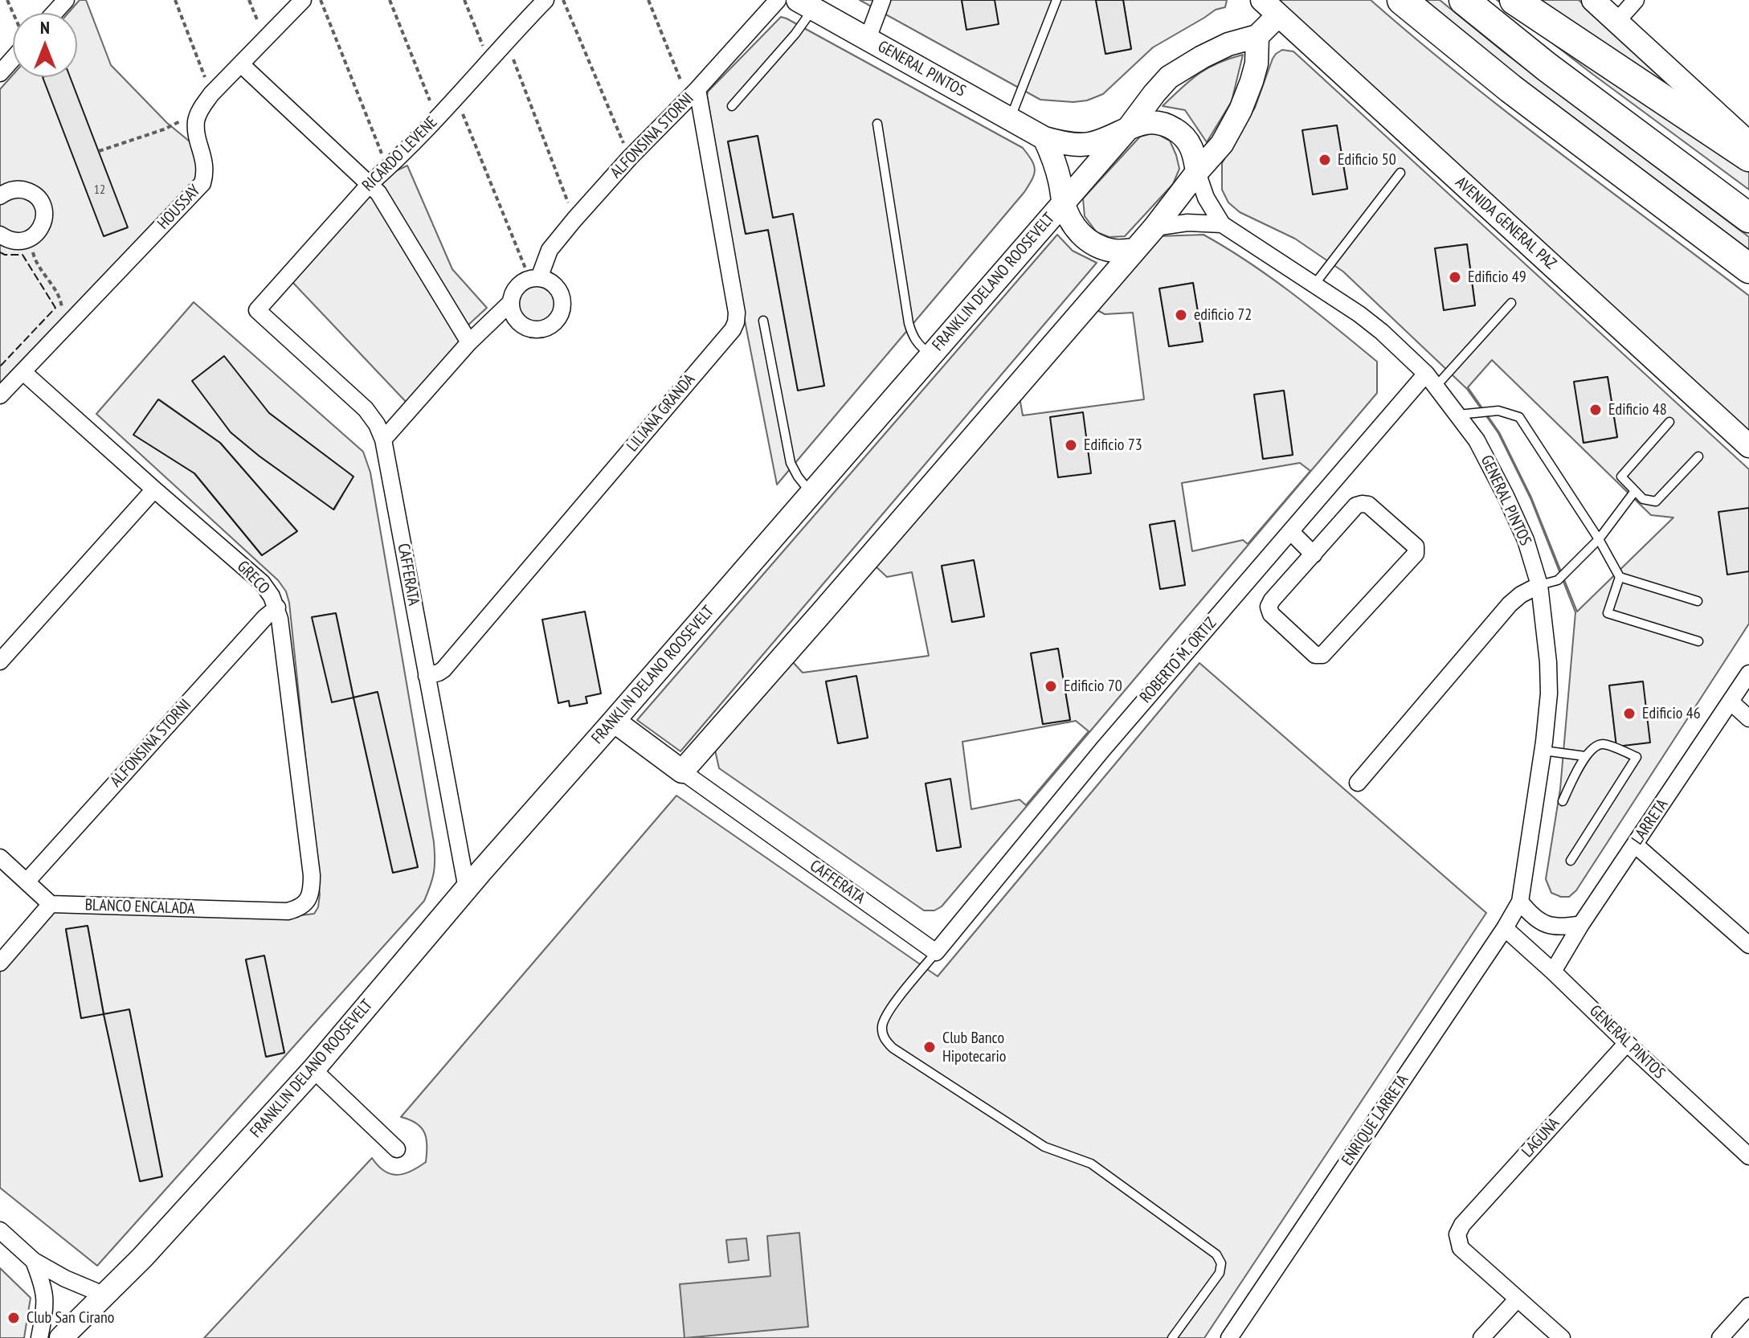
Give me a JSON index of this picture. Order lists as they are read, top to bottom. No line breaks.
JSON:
{"streets":{"street":["GENERAL PINTOS","ALFONSINA STORNI","RICARDO LEVENE","HOUSSAY","AVENIDA GENERAL PAZ","FRANKLIN DELANO ROOSEVELT","LILIANA GRANDA","CAFFERATA","GRECO","ROBERTO M. ORTIZ","LARRETA","BLANCO ENCALADA","ENRIQUE LARRETA","LAGUNA"]},"crossings":[["GENERAL PINTOS","FRANKLIN DELANO ROOSEVELT"],["GENERAL PINTOS","ROBERTO M. ORTIZ"],["GENERAL PINTOS","LARRETA"],["GENERAL PINTOS","ENRIQUE LARRETA"],["GENERAL PINTOS","LAGUNA"],["ALFONSINA STORNI","LILIANA GRANDA"],["ALFONSINA STORNI","CAFFERATA"],["ALFONSINA STORNI","GRECO"],["RICARDO LEVENE","CAFFERATA"],["HOUSSAY","GRECO"],["AVENIDA GENERAL PAZ","FRANKLIN DELANO ROOSEVELT"],["FRANKLIN DELANO ROOSEVELT","CAFFERATA"],["LILIANA GRANDA","CAFFERATA"],["CAFFERATA","ROBERTO M. ORTIZ"],["GRECO","BLANCO ENCALADA"]],"places":["Edificio 50","Edificio 49","edificio 72","Edificio 48","Edificio 73","Edificio 70","Edificio 46","Club Banco Hipotecario","Club San Cirano"],"house_numbers":["12"],"north":"top"}
